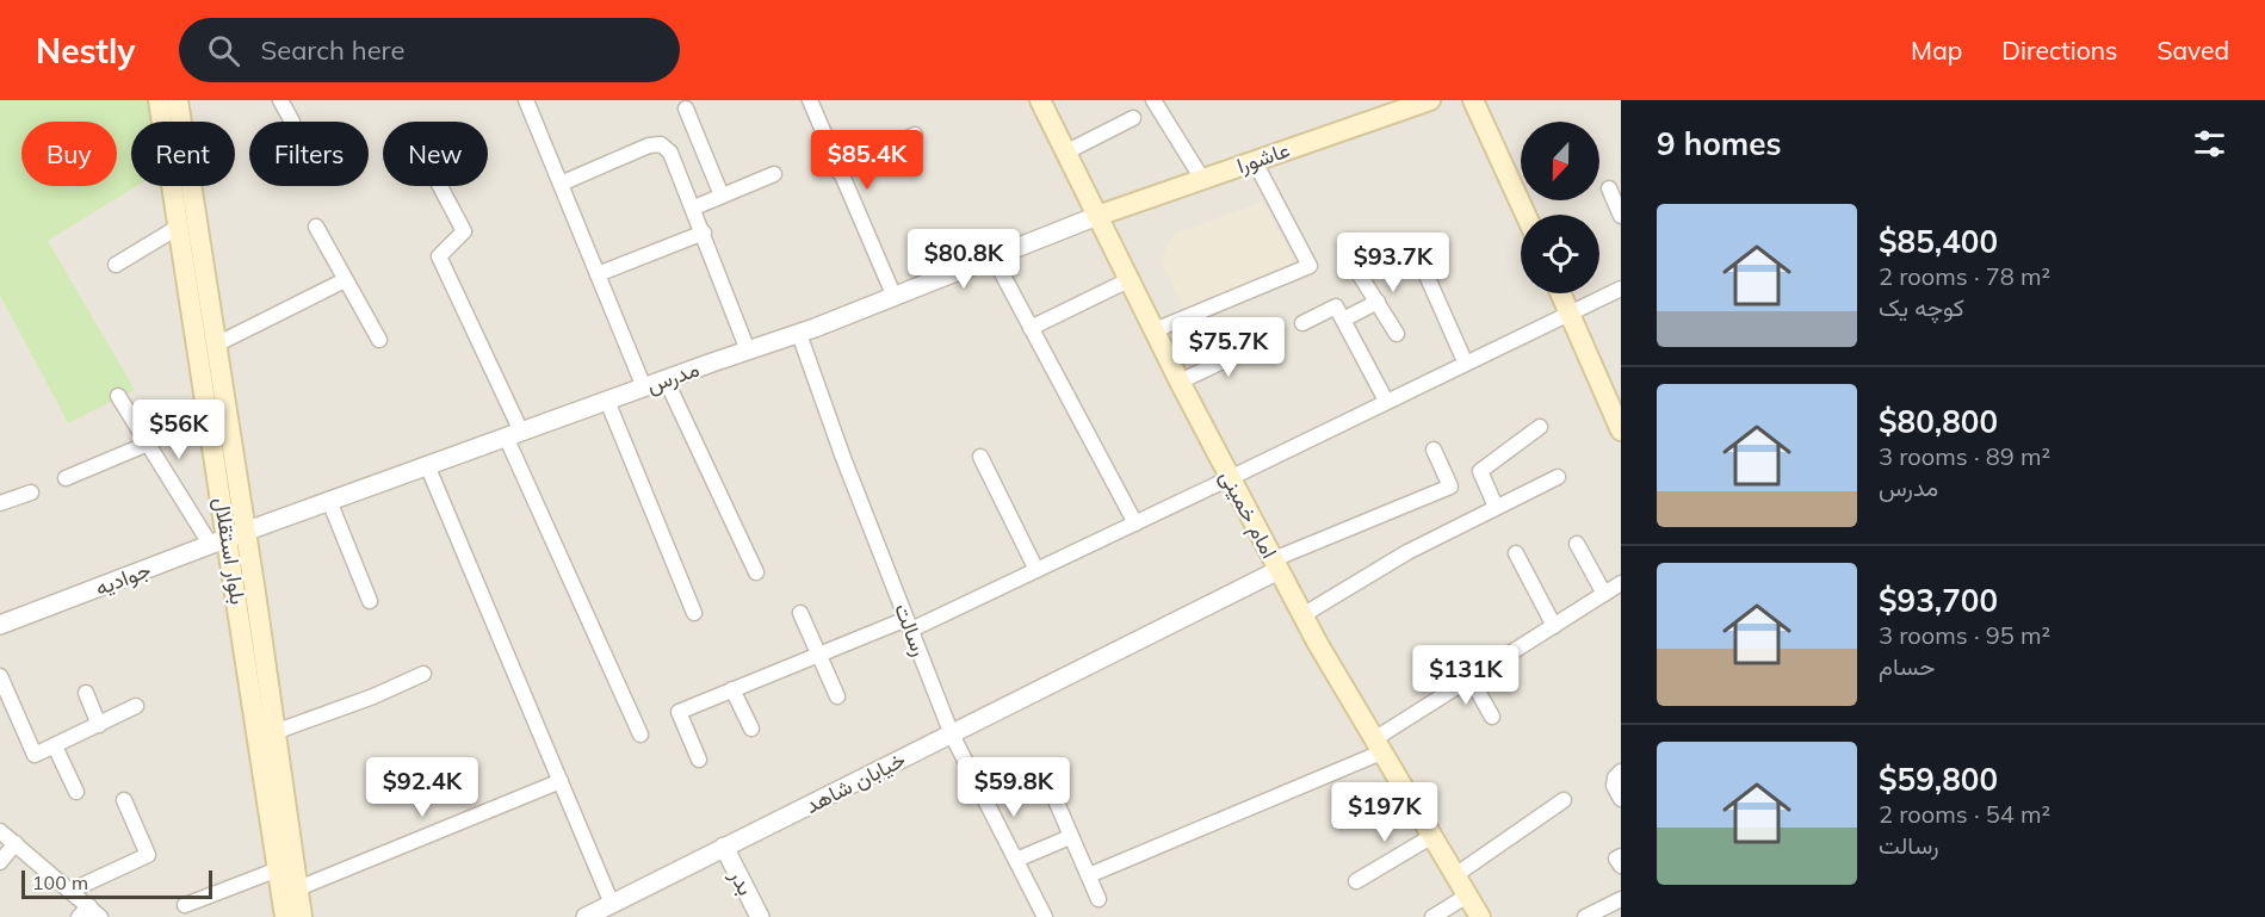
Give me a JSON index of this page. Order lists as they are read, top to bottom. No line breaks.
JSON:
{"streets":{"main road":["عاشورا","امام خمینی","بلوار استقلال"],"street":["مدرس","جوادیه","رسالت","خیابان شاهد","بدر"]},"crossings":[["عاشورا","مدرس"],["عاشورا","امام خمینی"],["مدرس","امام خمینی"],["مدرس","بلوار استقلال"],["مدرس","جوادیه"],["مدرس","رسالت"],["امام خمینی","خیابان شاهد"],["بلوار استقلال","جوادیه"],["رسالت","خیابان شاهد"],["خیابان شاهد","بدر"]],"scale_bar":"100 m","north":"bottom","page":{"header":"Nestly","search":"Search here","nav":["Map","Directions","Saved"],"heading":"9 homes","chip":["Buy","Rent","Filters","New"],"price":["$85.4K","$80.8K","$93.7K","$75.7K","$56K","$131K","$92.4K","$59.8K","$197K"],"list":[{"name":"$85,400","note":"2 rooms · 78 m² · کوچه یک"},{"name":"$80,800","note":"3 rooms · 89 m² · مدرس"},{"name":"$93,700","note":"3 rooms · 95 m² · حسام"},{"name":"$59,800","note":"2 rooms · 54 m² · رسالت"}],"scale":"100 m"}}
